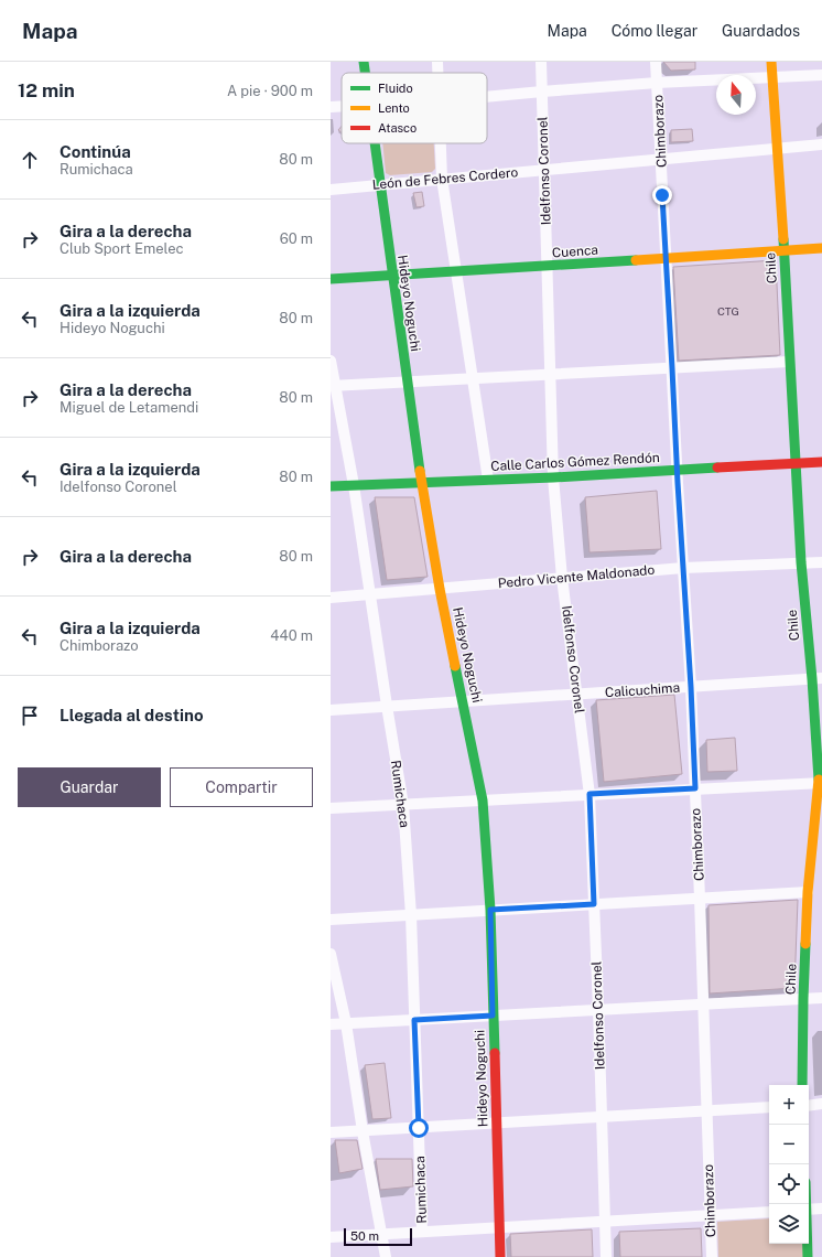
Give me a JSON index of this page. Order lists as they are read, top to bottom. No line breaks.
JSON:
{"streets":{"main road":["Cuenca","Chile","Hideyo Noguchi","Calle Carlos Gómez Rendón"],"street":["Chimborazo","Idelfonso Coronel","León de Febres Cordero","Pedro Vicente Maldonado","Calicuchima","Rumichaca"]},"crossings":[["Chimborazo","León de Febres Cordero"],["Chimborazo","Cuenca"],["Chimborazo","Calle Carlos Gómez Rendón"],["Chimborazo","Pedro Vicente Maldonado"],["Chimborazo","Calicuchima"],["Idelfonso Coronel","León de Febres Cordero"],["Idelfonso Coronel","Cuenca"],["Idelfonso Coronel","Calle Carlos Gómez Rendón"],["Idelfonso Coronel","Pedro Vicente Maldonado"],["Idelfonso Coronel","Calicuchima"],["León de Febres Cordero","Chile"],["León de Febres Cordero","Hideyo Noguchi"],["Cuenca","Chile"],["Cuenca","Hideyo Noguchi"],["Chile","Calle Carlos Gómez Rendón"],["Chile","Pedro Vicente Maldonado"],["Chile","Calicuchima"],["Hideyo Noguchi","Calle Carlos Gómez Rendón"],["Hideyo Noguchi","Pedro Vicente Maldonado"],["Hideyo Noguchi","Calicuchima"],["Calle Carlos Gómez Rendón","Rumichaca"],["Pedro Vicente Maldonado","Rumichaca"],["Calicuchima","Rumichaca"]],"house_numbers":["CTG"],"legend":["Fluido","Lento","Atasco"],"scale_bar":"50 m","north":"top","page":{"header":"Mapa","nav":["Mapa","Cómo llegar","Guardados"],"heading":["12 min","A pie · 900 m"],"list":[["Continúa","Rumichaca","80 m"],["Gira a la derecha","Club Sport Emelec","60 m"],["Gira a la izquierda","Hideyo Noguchi","80 m"],["Gira a la derecha","Miguel de Letamendi","80 m"],["Gira a la izquierda","Idelfonso Coronel","80 m"],["Gira a la derecha","80 m"],["Gira a la izquierda","Chimborazo","440 m"],"Llegada al destino"],"buttons":["Guardar","Compartir"],"map_buttons":["+","−"],"scale":"50 m"}}
